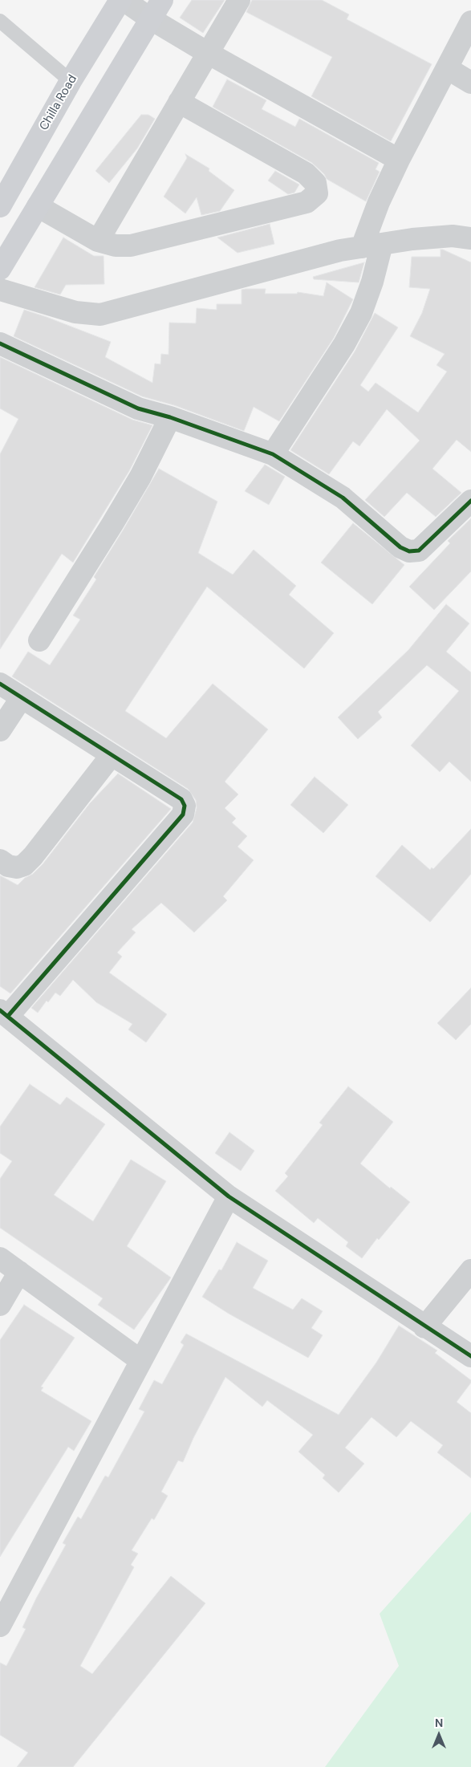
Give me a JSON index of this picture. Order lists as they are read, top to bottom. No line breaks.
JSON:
{"streets":{"main road":["Chilla Road"]},"north":"top"}
